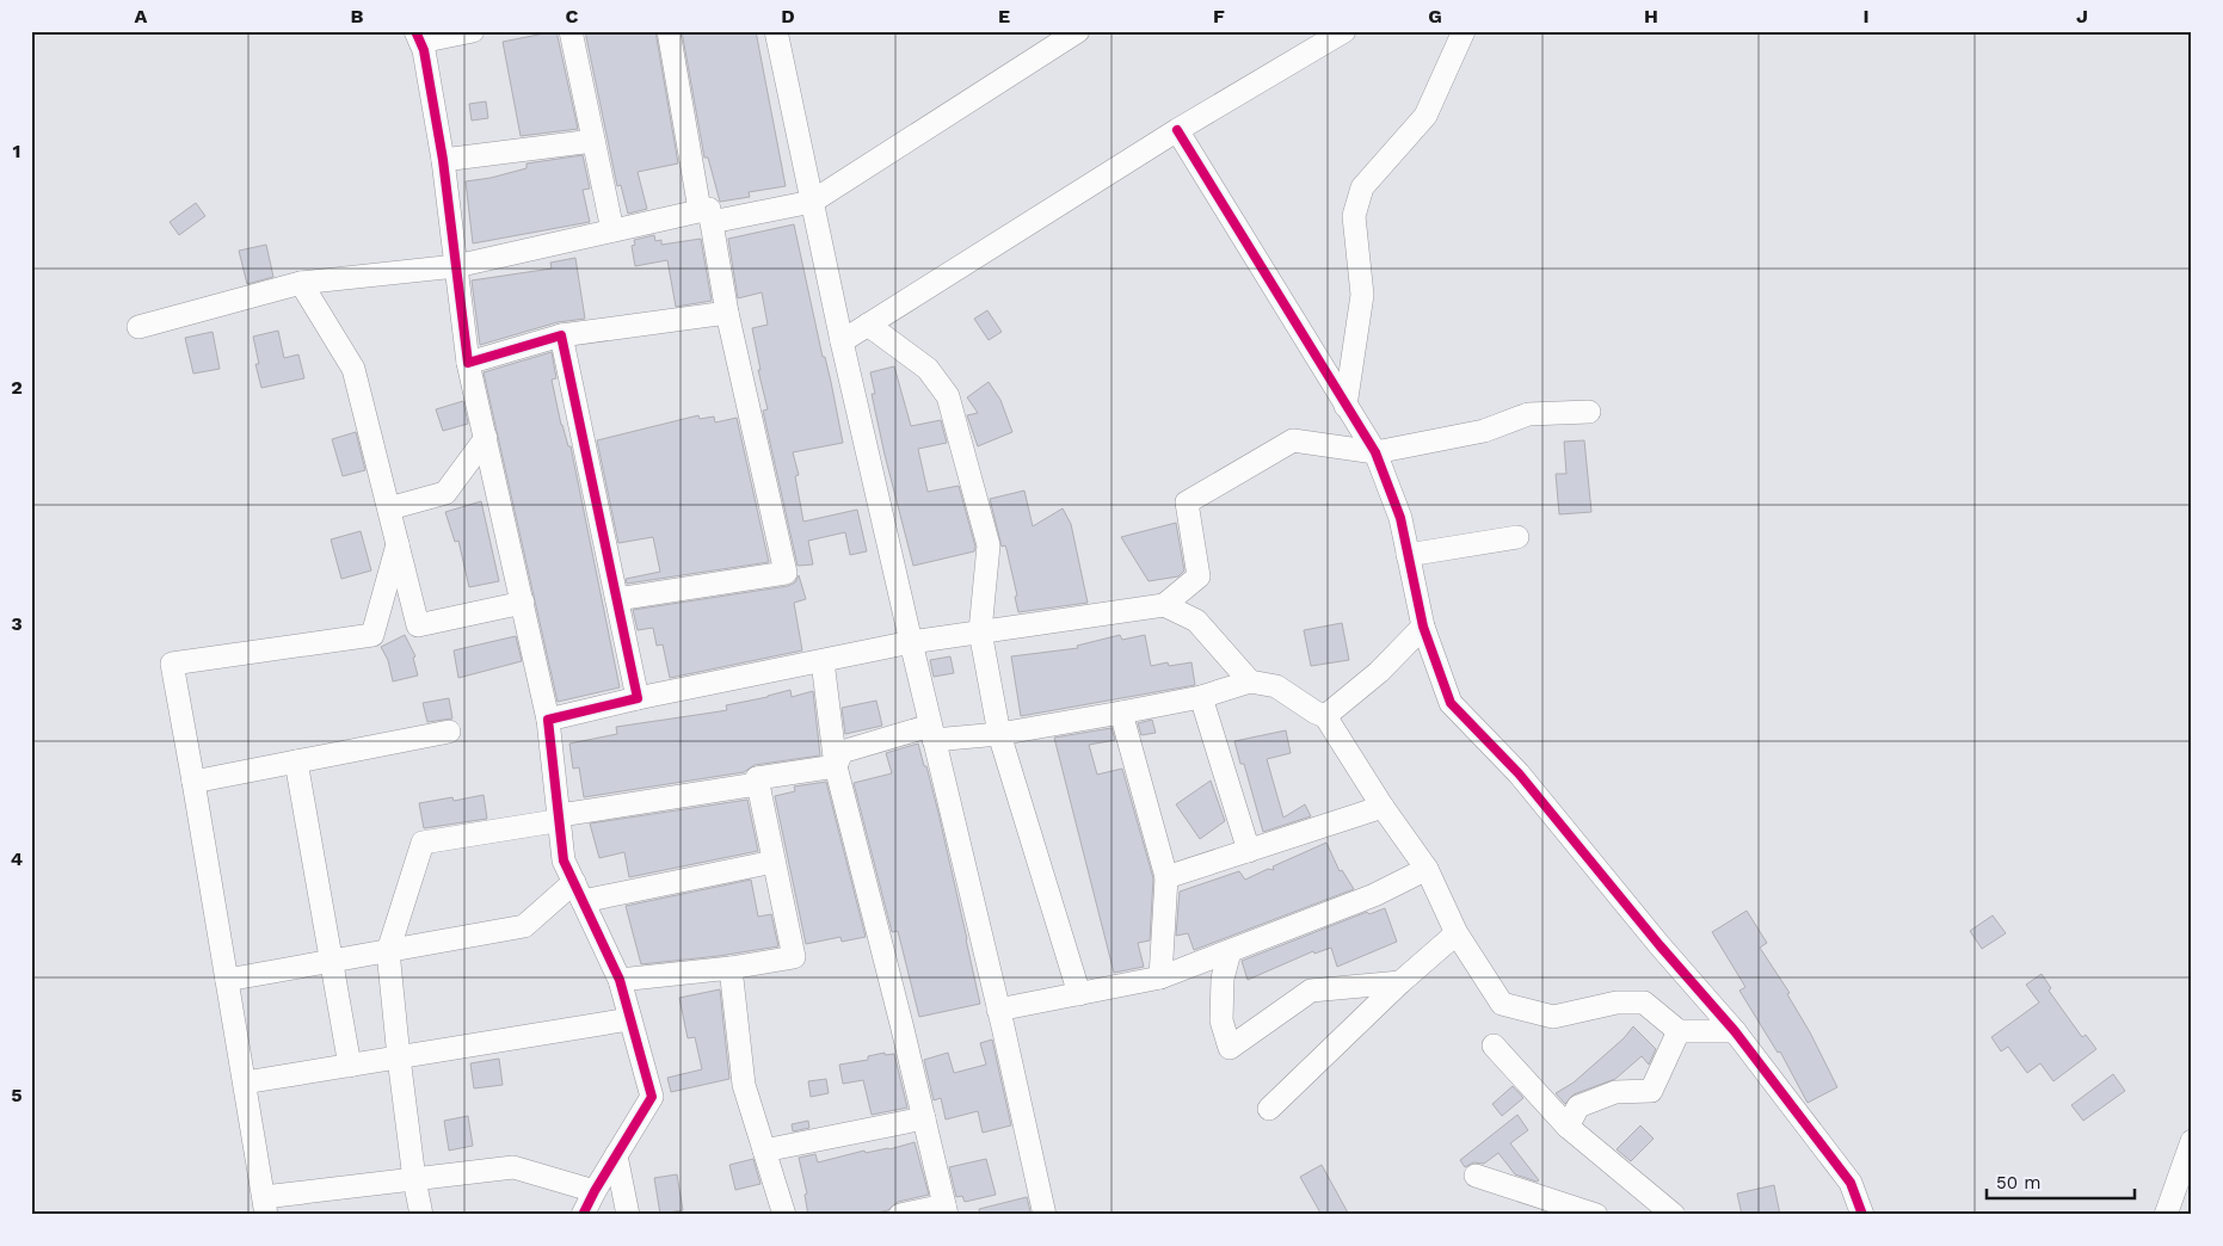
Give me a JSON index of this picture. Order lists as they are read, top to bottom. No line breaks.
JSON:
{"scale_bar":"50 m","grid":{"columns":["A","B","C","D","E","F","G","H","I","J"],"rows":["1","2","3","4","5"]}}
